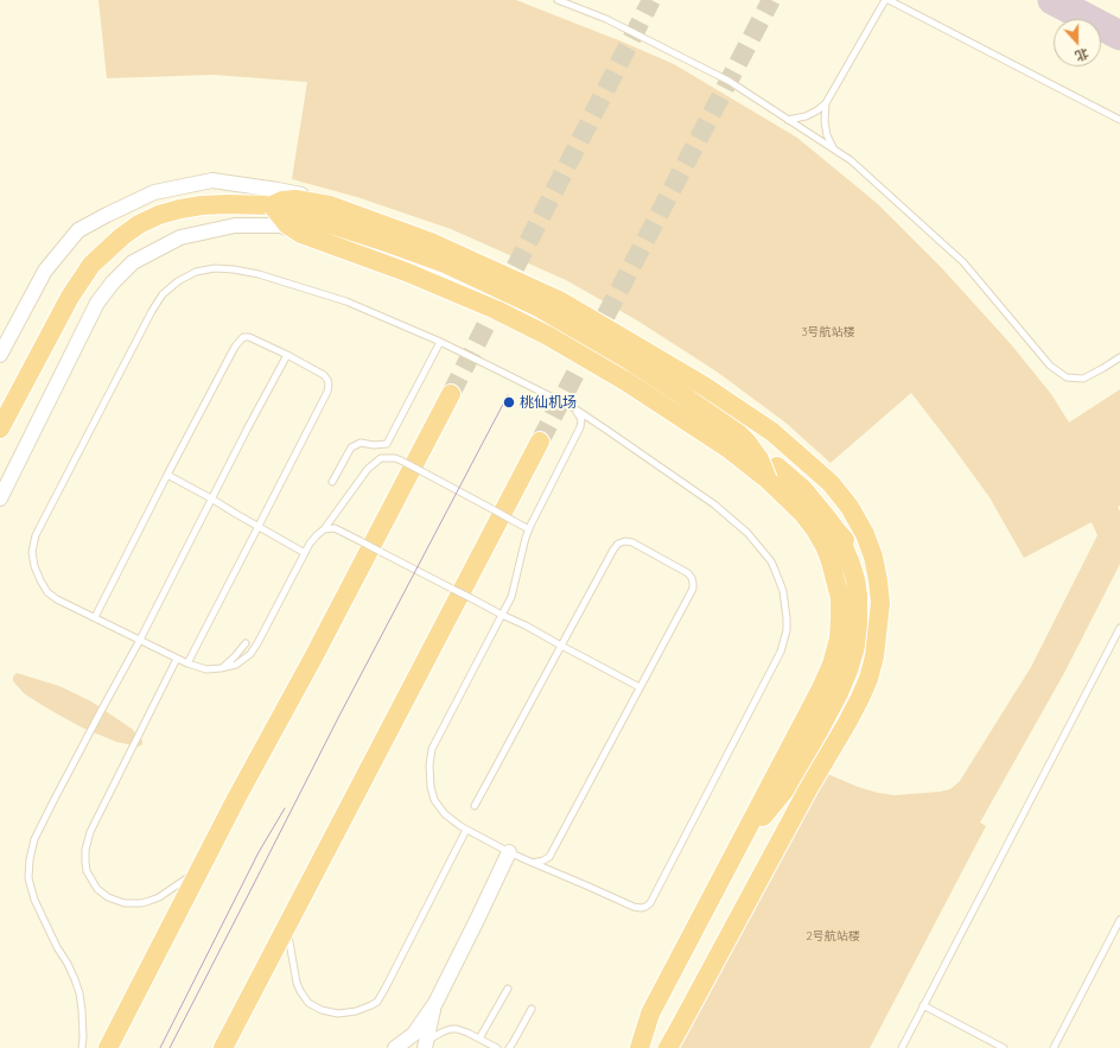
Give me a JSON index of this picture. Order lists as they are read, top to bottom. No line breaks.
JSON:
{"places":["桃仙机场"],"house_numbers":["3号航站楼","2号航站楼"],"north":"bottom"}
